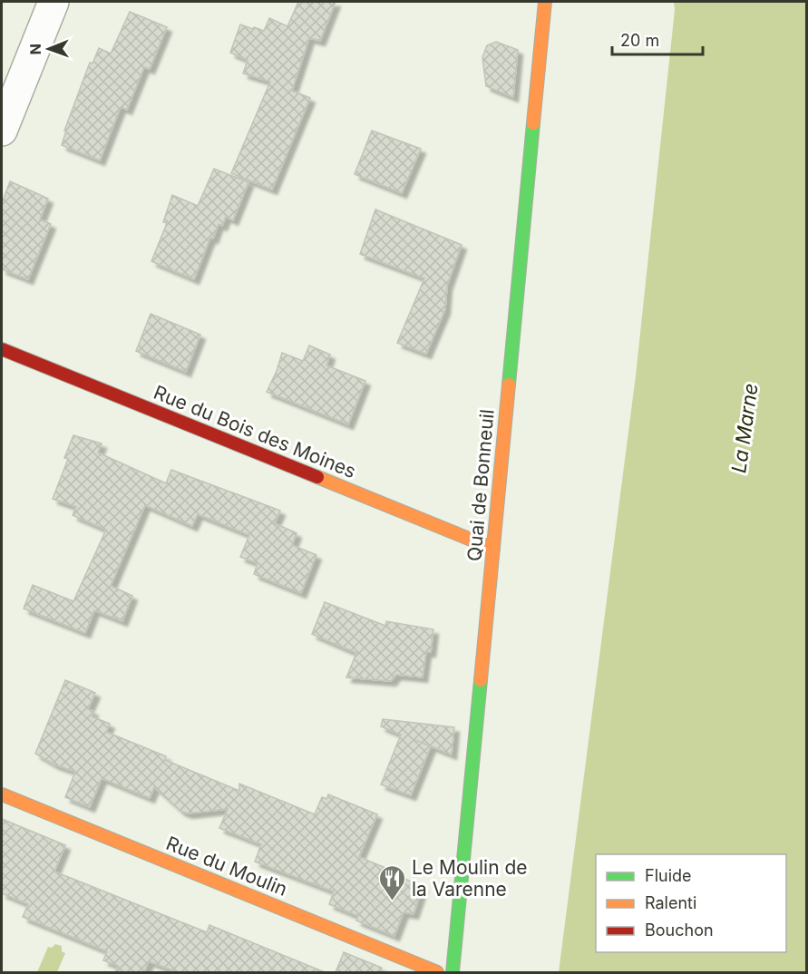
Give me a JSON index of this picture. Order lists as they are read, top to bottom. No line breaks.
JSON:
{"streets":{"street":["Rue du Bois des Moines","Quai de Bonneuil","Rue du Moulin"]},"crossings":[["Rue du Bois des Moines","Quai de Bonneuil"]],"water":["La Marne"],"places":{"restaurant":["Le Moulin de la Varenne"]},"legend":["Fluide","Ralenti","Bouchon"],"scale_bar":"20 m","north":"left"}
